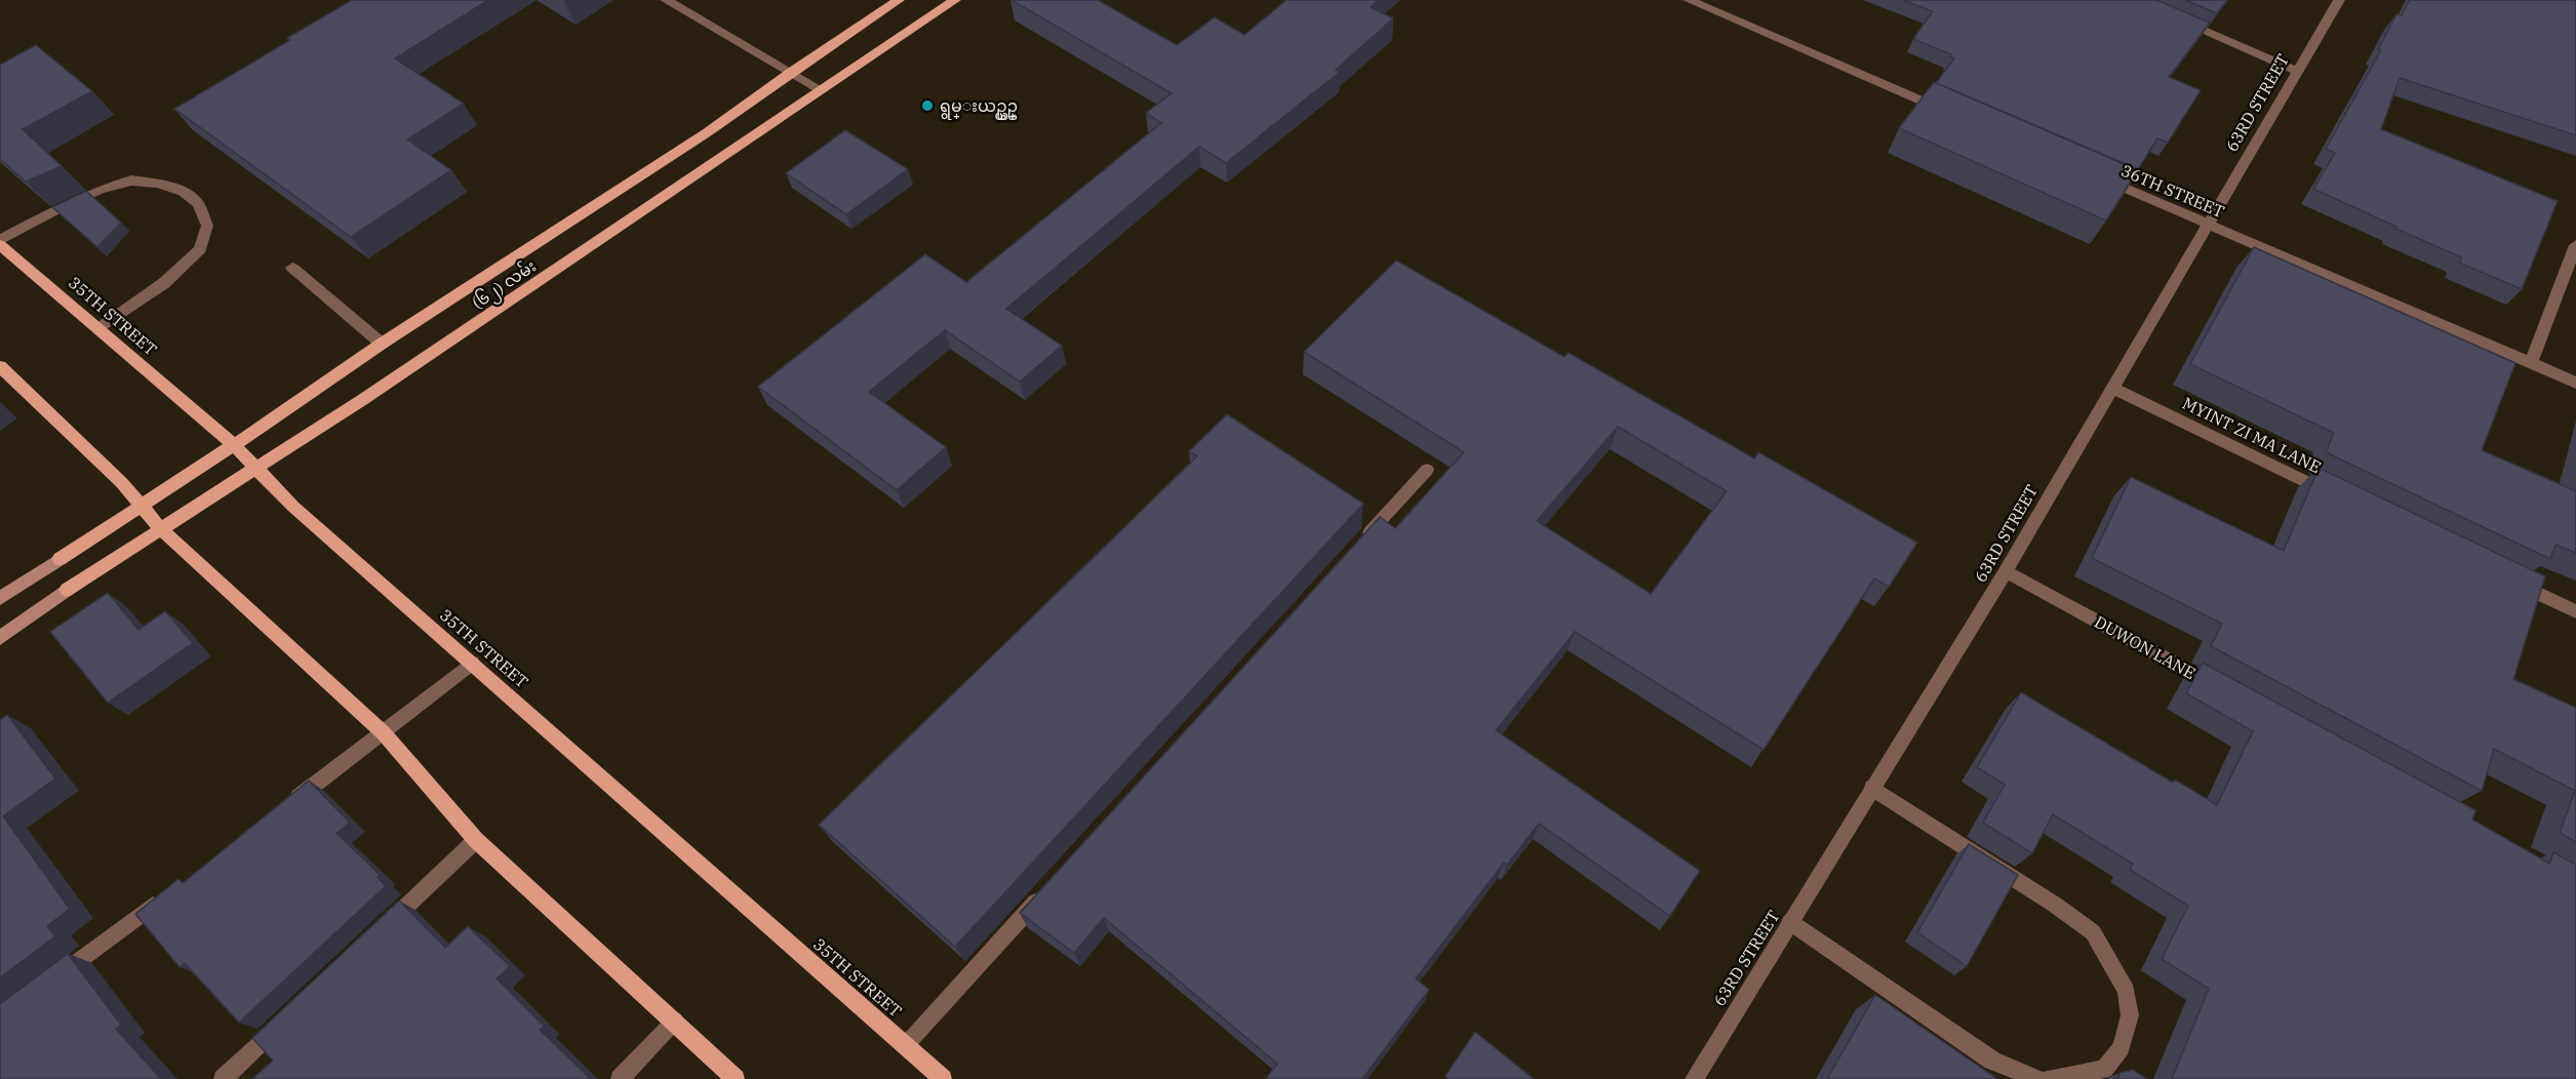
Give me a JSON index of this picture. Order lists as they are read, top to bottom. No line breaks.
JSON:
{"streets":{"main road":["(၆၂) လမ်း","35TH STREET"],"street":["63RD STREET","36TH STREET","MYINT ZI MA LANE","DUWON LANE"]},"crossings":[["63RD STREET","36TH STREET"],["63RD STREET","MYINT ZI MA LANE"],["63RD STREET","DUWON LANE"],["(၆၂) လမ်း","35TH STREET"]],"places":["ရွမ္းယဥ္ယဥ္"]}
